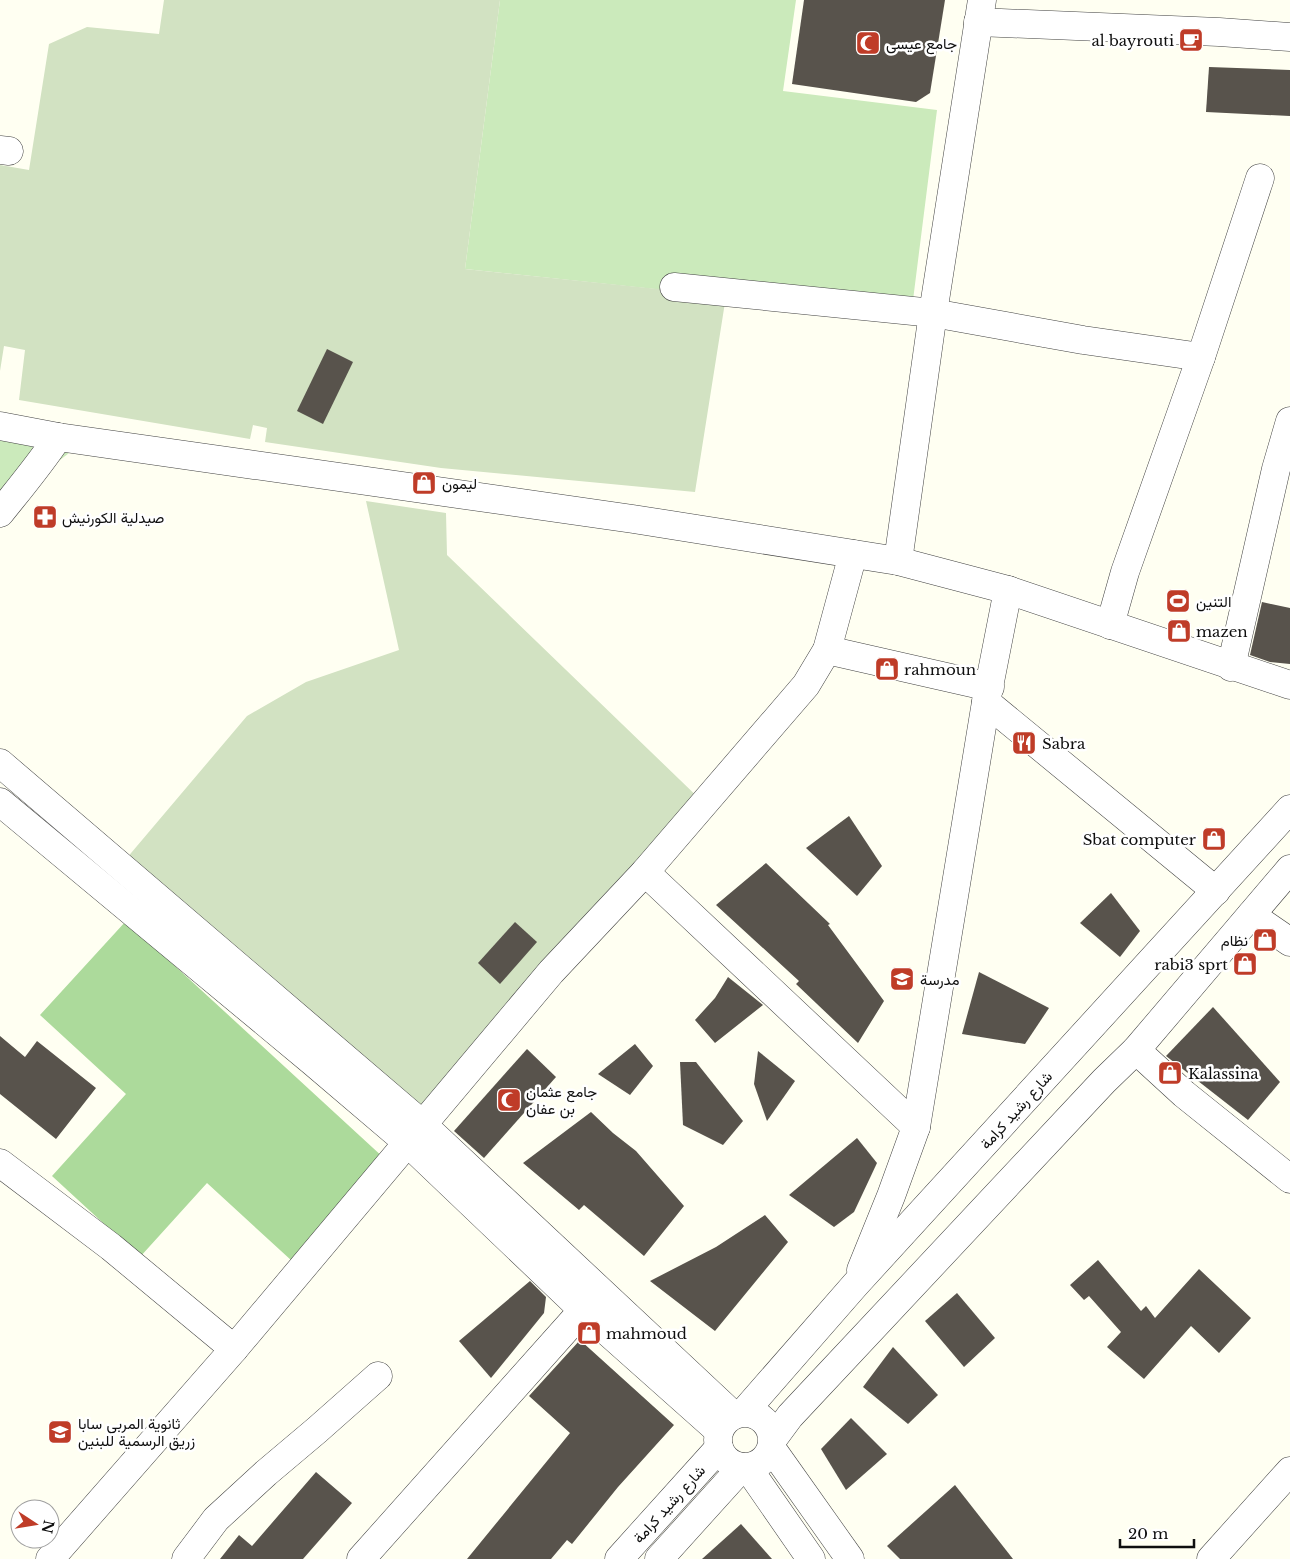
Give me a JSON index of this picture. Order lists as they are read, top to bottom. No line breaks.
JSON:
{"streets":{"street":["شارع رشيد كرامة"]},"places":{"cafe":["al bayrouti"],"mosque":["جامع عيسى","جامع عثمان بن عفان"],"shop":["ليمون","mazen","rahmoun","Sbat computer","نظام","rabi3 sprt","Kalassina","mahmoud"],"pharmacy":["صيدلية الكورنيش"],"sports":["التنين"],"restaurant":["Sabra"],"school or university":["مدرسة","ثانوية المربي سابا زريق الرسمية للبنين"]},"scale_bar":"20 m","north":"right"}
